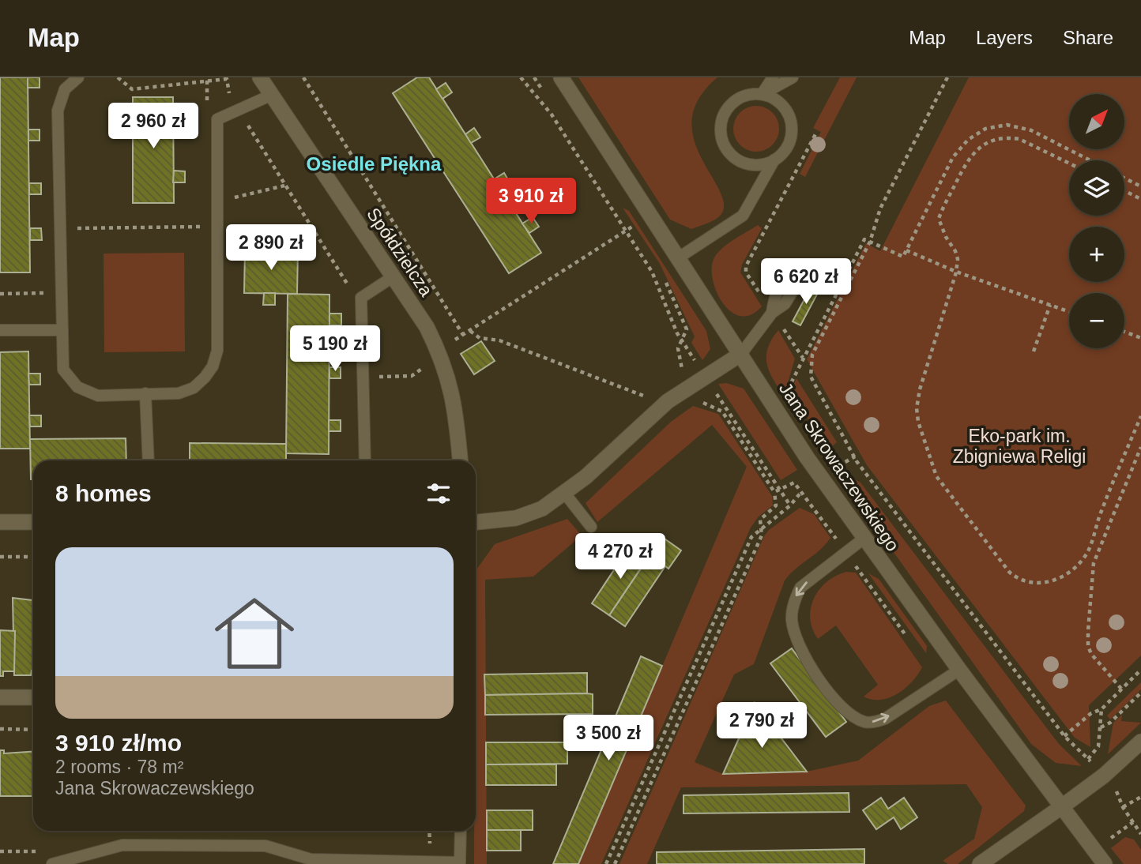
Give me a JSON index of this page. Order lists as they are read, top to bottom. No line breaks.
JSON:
{"streets":{"street":["Spółdzielcza","Jana Skrowaczewskiego"]},"districts":["Osiedle Piękna"],"parks":["Eko-park im. Zbigniewa Religi"],"north":"top right","page":{"header":"Map","nav":["Map","Layers","Share"],"map_buttons":["+","−"],"price":["2 960 zł","3 910 zł","2 890 zł","6 620 zł","5 190 zł","4 270 zł","2 790 zł","3 500 zł"],"heading":"8 homes","list":[{"name":"3 910 zł/mo","note":"2 rooms · 78 m² · Jana Skrowaczewskiego"}]}}
